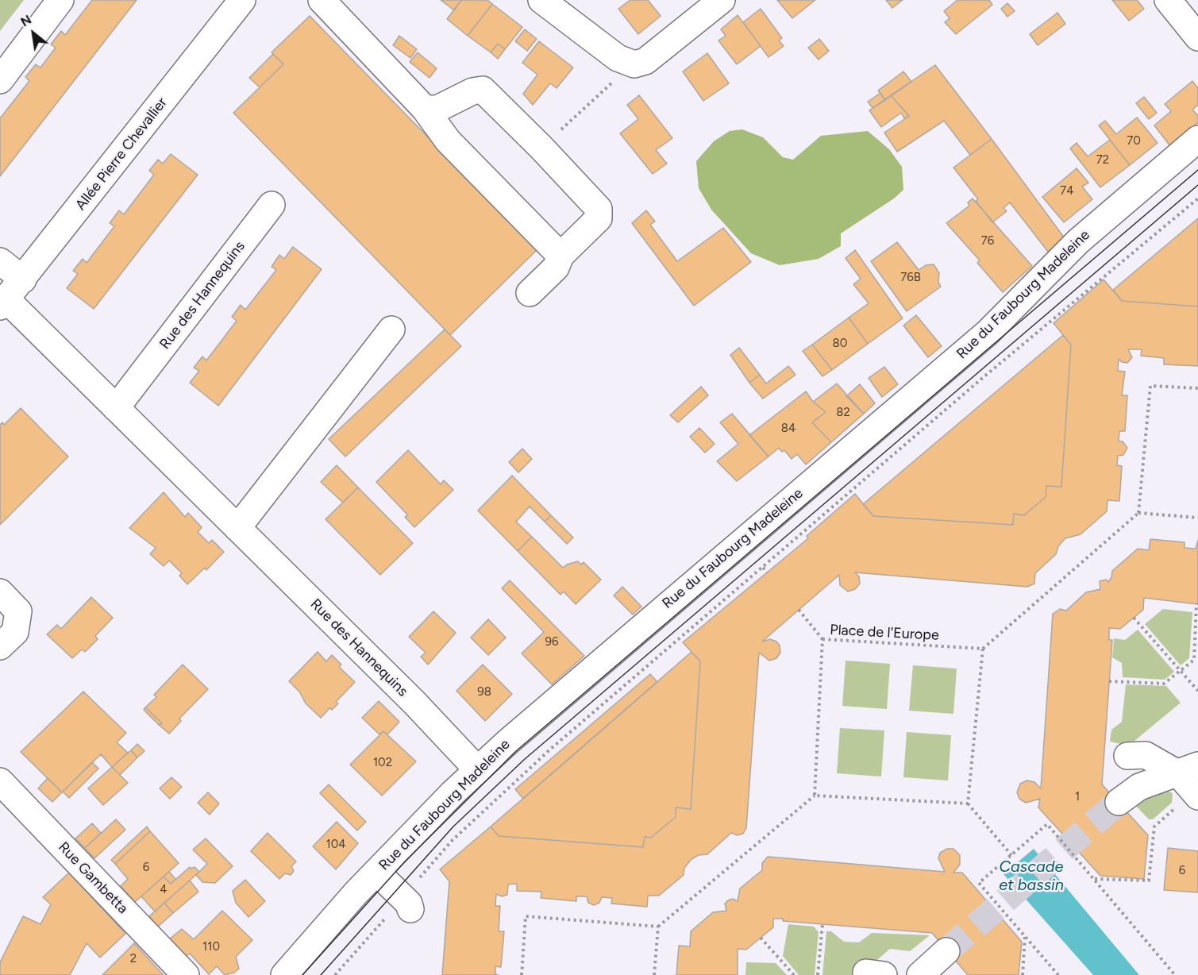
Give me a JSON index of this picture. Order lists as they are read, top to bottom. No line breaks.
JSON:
{"streets":{"street":["Allée Pierre Chevallier","Rue du Faubourg Madeleine","Rue des Hannequins","Rue Gambetta"],"path":["Place de l'Europe"]},"crossings":[["Allée Pierre Chevallier","Rue des Hannequins"],["Rue du Faubourg Madeleine","Rue des Hannequins"]],"water":["Cascade et bassin"],"house_numbers":["70","72","74","76","76B","80","82","84","96","98","102","1","104","6","6","4","110","2"],"north":"top left"}
